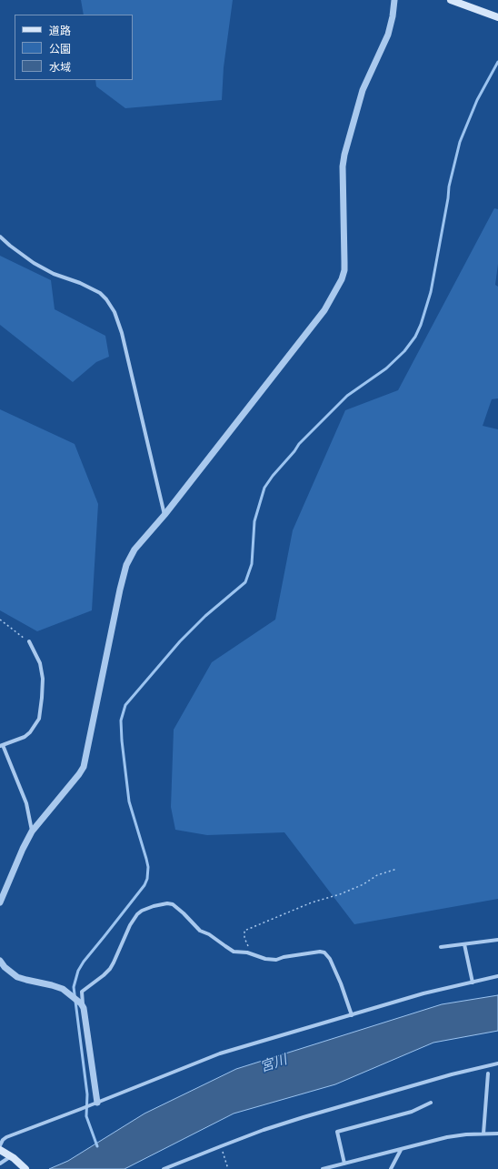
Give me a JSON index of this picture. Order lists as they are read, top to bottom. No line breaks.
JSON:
{"water":["宮川"],"legend":["道路","公園","水域"]}
